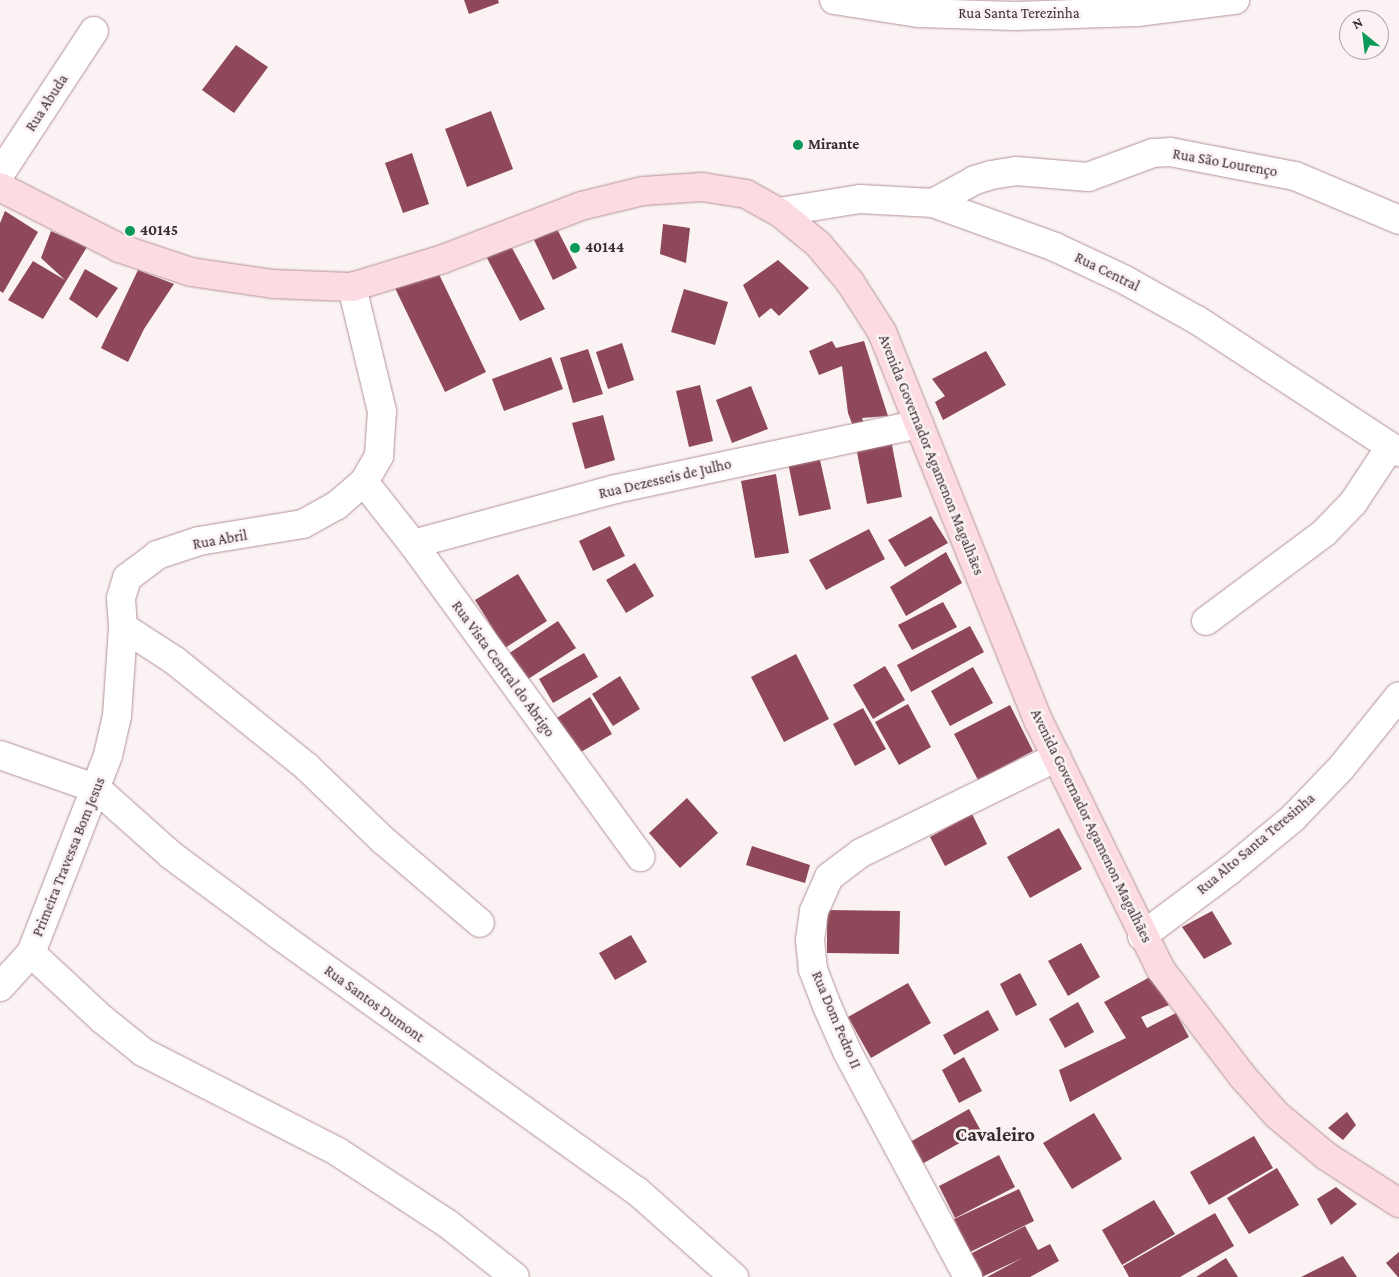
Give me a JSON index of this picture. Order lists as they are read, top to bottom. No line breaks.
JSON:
{"streets":{"main road":["Avenida Governador Agamenon Magalhães"],"street":["Rua Santa Terezinha","Rua Abuda","Rua São Lourenço","Rua Central","Rua Dezesseis de Julho","Rua Abril","Rua Vista Central do Abrigo","Rua Alto Santa Teresinha","Primeira Travessa Bom Jesus","Rua Santos Dumont","Rua Dom Pedro II"]},"crossings":[["Rua São Lourenço","Rua Central"],["Rua Central","Avenida Governador Agamenon Magalhães"],["Avenida Governador Agamenon Magalhães","Rua Dezesseis de Julho"],["Avenida Governador Agamenon Magalhães","Rua Alto Santa Teresinha"],["Avenida Governador Agamenon Magalhães","Rua Dom Pedro II"],["Rua Dezesseis de Julho","Rua Vista Central do Abrigo"],["Rua Abril","Rua Vista Central do Abrigo"],["Rua Abril","Primeira Travessa Bom Jesus"],["Primeira Travessa Bom Jesus","Rua Santos Dumont"]],"districts":["Cavaleiro"],"places":["Mirante","40145","40144"],"north":"top left"}
